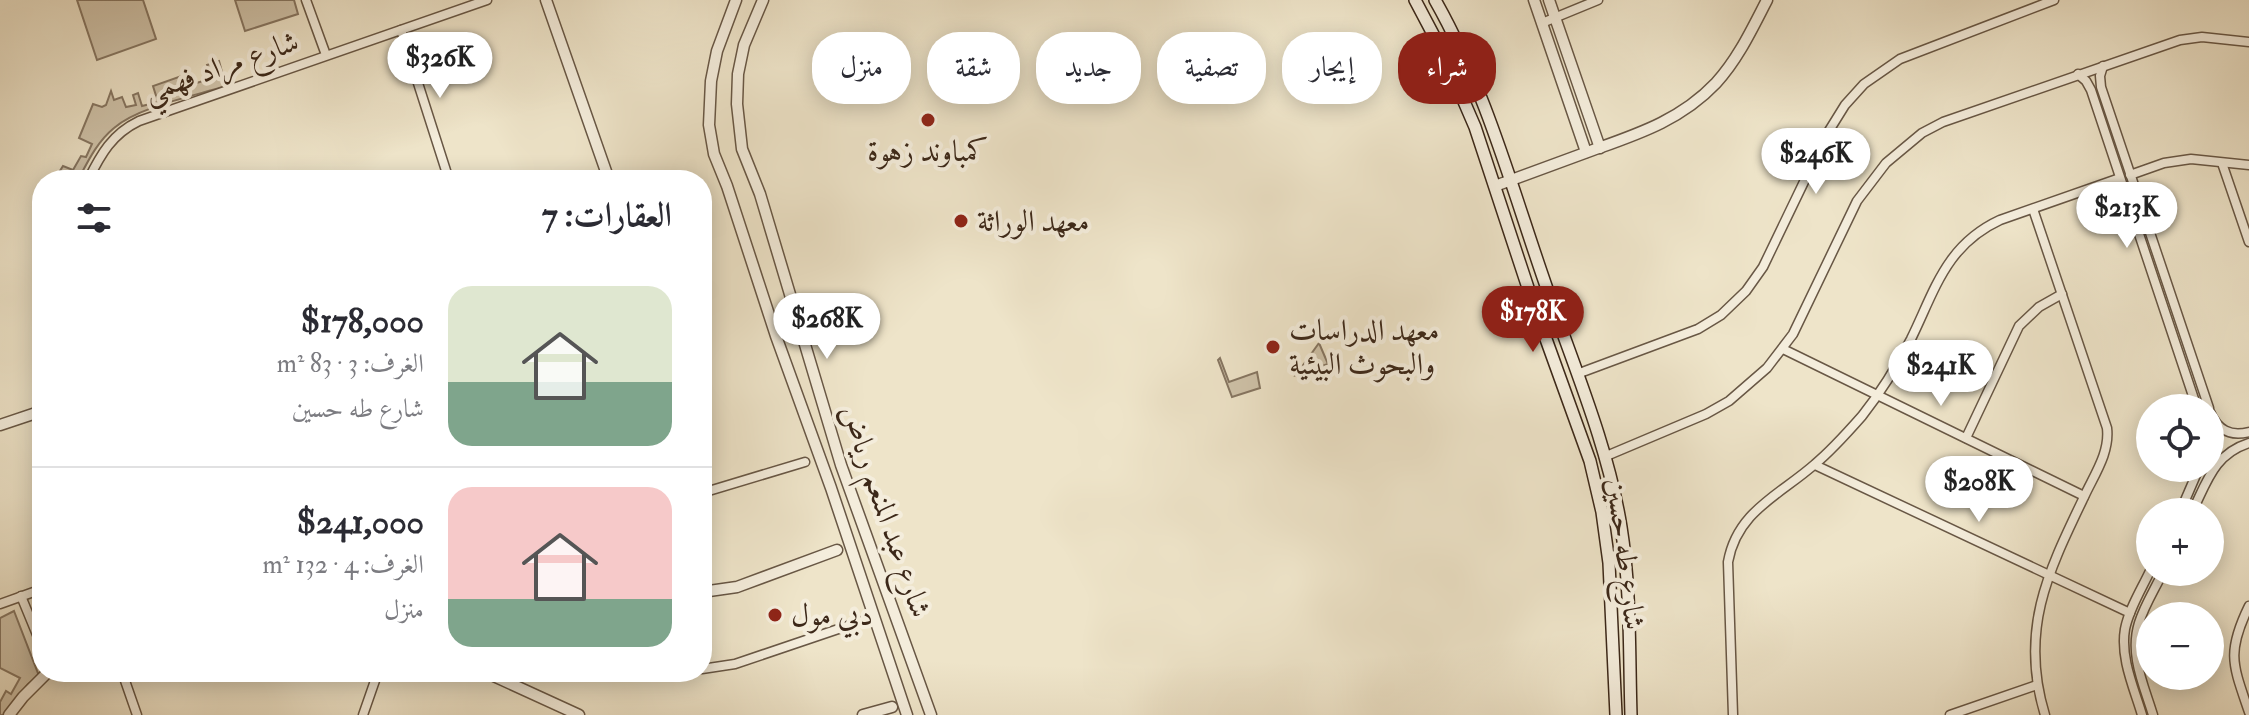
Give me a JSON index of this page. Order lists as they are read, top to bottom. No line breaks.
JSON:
{"streets":{"main road":["شارع طه حسين"],"street":["شارع مراد فهمي","شارع عبد المنعم رياض"]},"places":["كمباوند زهوة","معهد الوراثة","معهد الدراسات والبحوث البيئية","دبي مول"],"page":{"price":["$326K","$246K","$213K","$178K","$268K","$241K","$208K"],"chip":["شراء","إيجار","تصفية","جديد","شقة","منزل"],"heading":"العقارات: 7","list":[{"name":"$178,000","note":"الغرف: 3 · 83 m² · شارع طه حسين"},{"name":"$241,000","note":"الغرف: 4 · 132 m² · منزل"}],"map_buttons":["+","−"]}}
